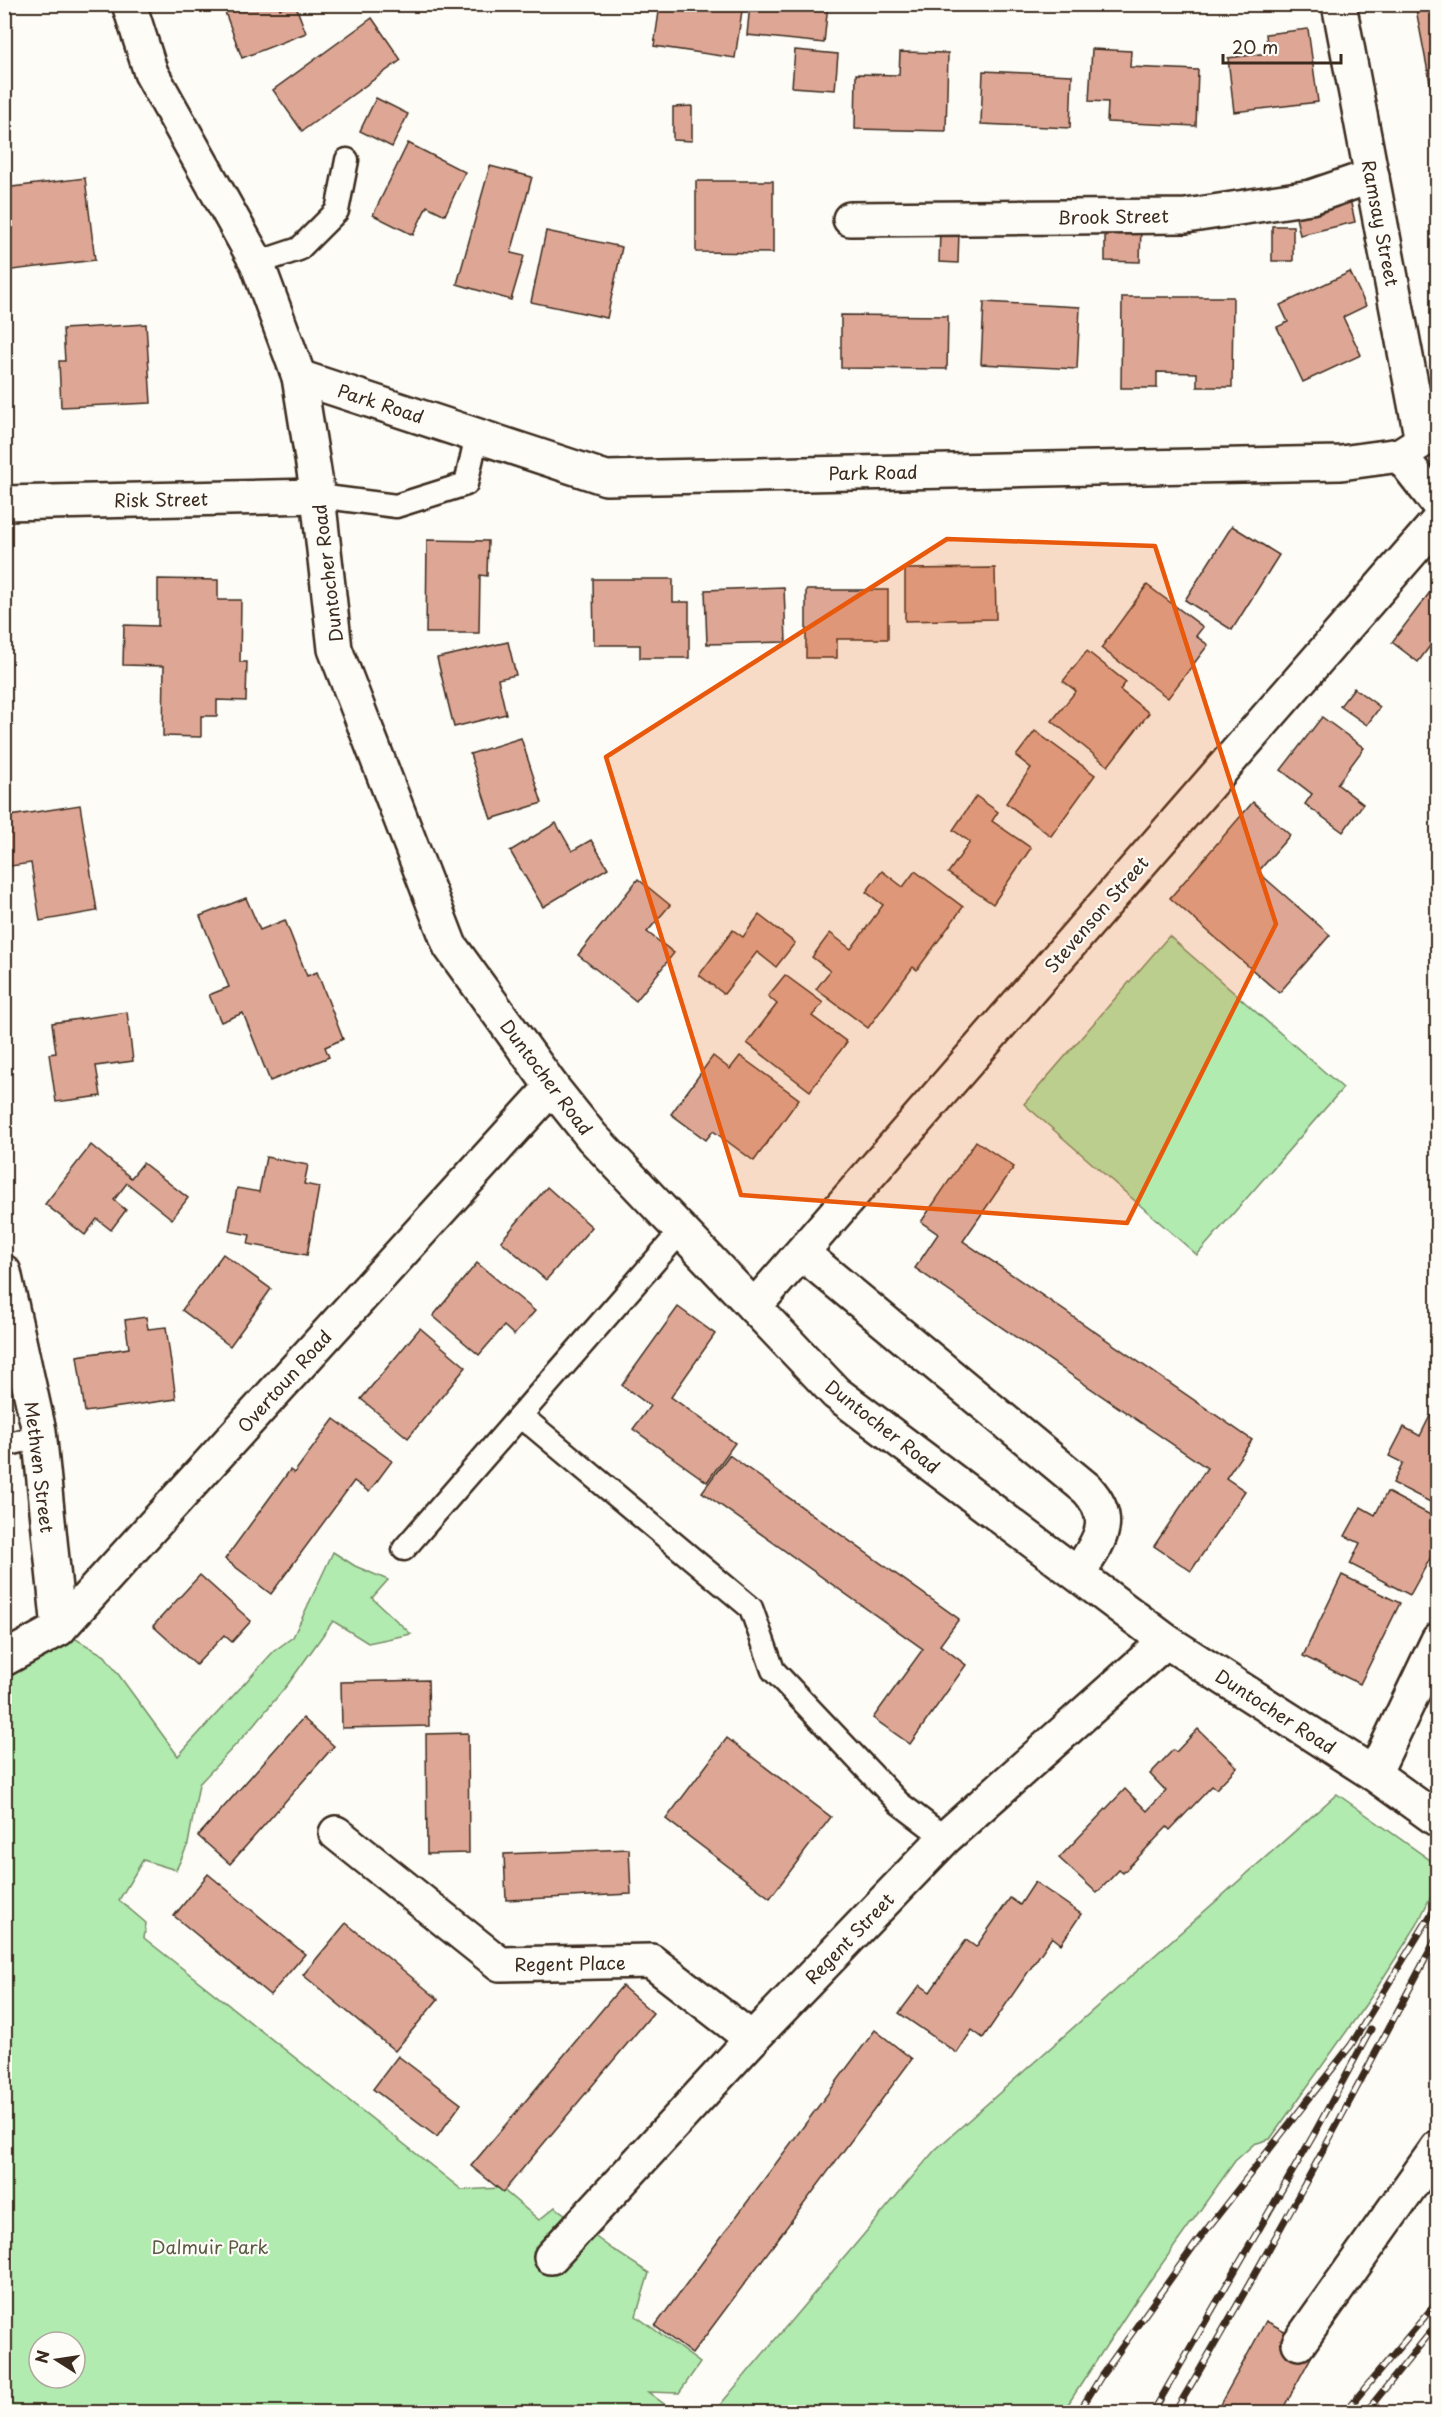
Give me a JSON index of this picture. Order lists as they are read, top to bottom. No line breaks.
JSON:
{"streets":{"street":["Brook Street","Ramsay Street","Park Road","Risk Street","Duntocher Road","Stevenson Street","Overtoun Road","Methven Street","Regent Street","Regent Place"]},"crossings":[["Brook Street","Ramsay Street"],["Ramsay Street","Park Road"],["Park Road","Duntocher Road"],["Risk Street","Duntocher Road"],["Duntocher Road","Stevenson Street"],["Duntocher Road","Overtoun Road"],["Duntocher Road","Regent Street"],["Overtoun Road","Methven Street"],["Regent Street","Regent Place"]],"parks":["Dalmuir Park"],"scale_bar":"20 m","north":"left"}
